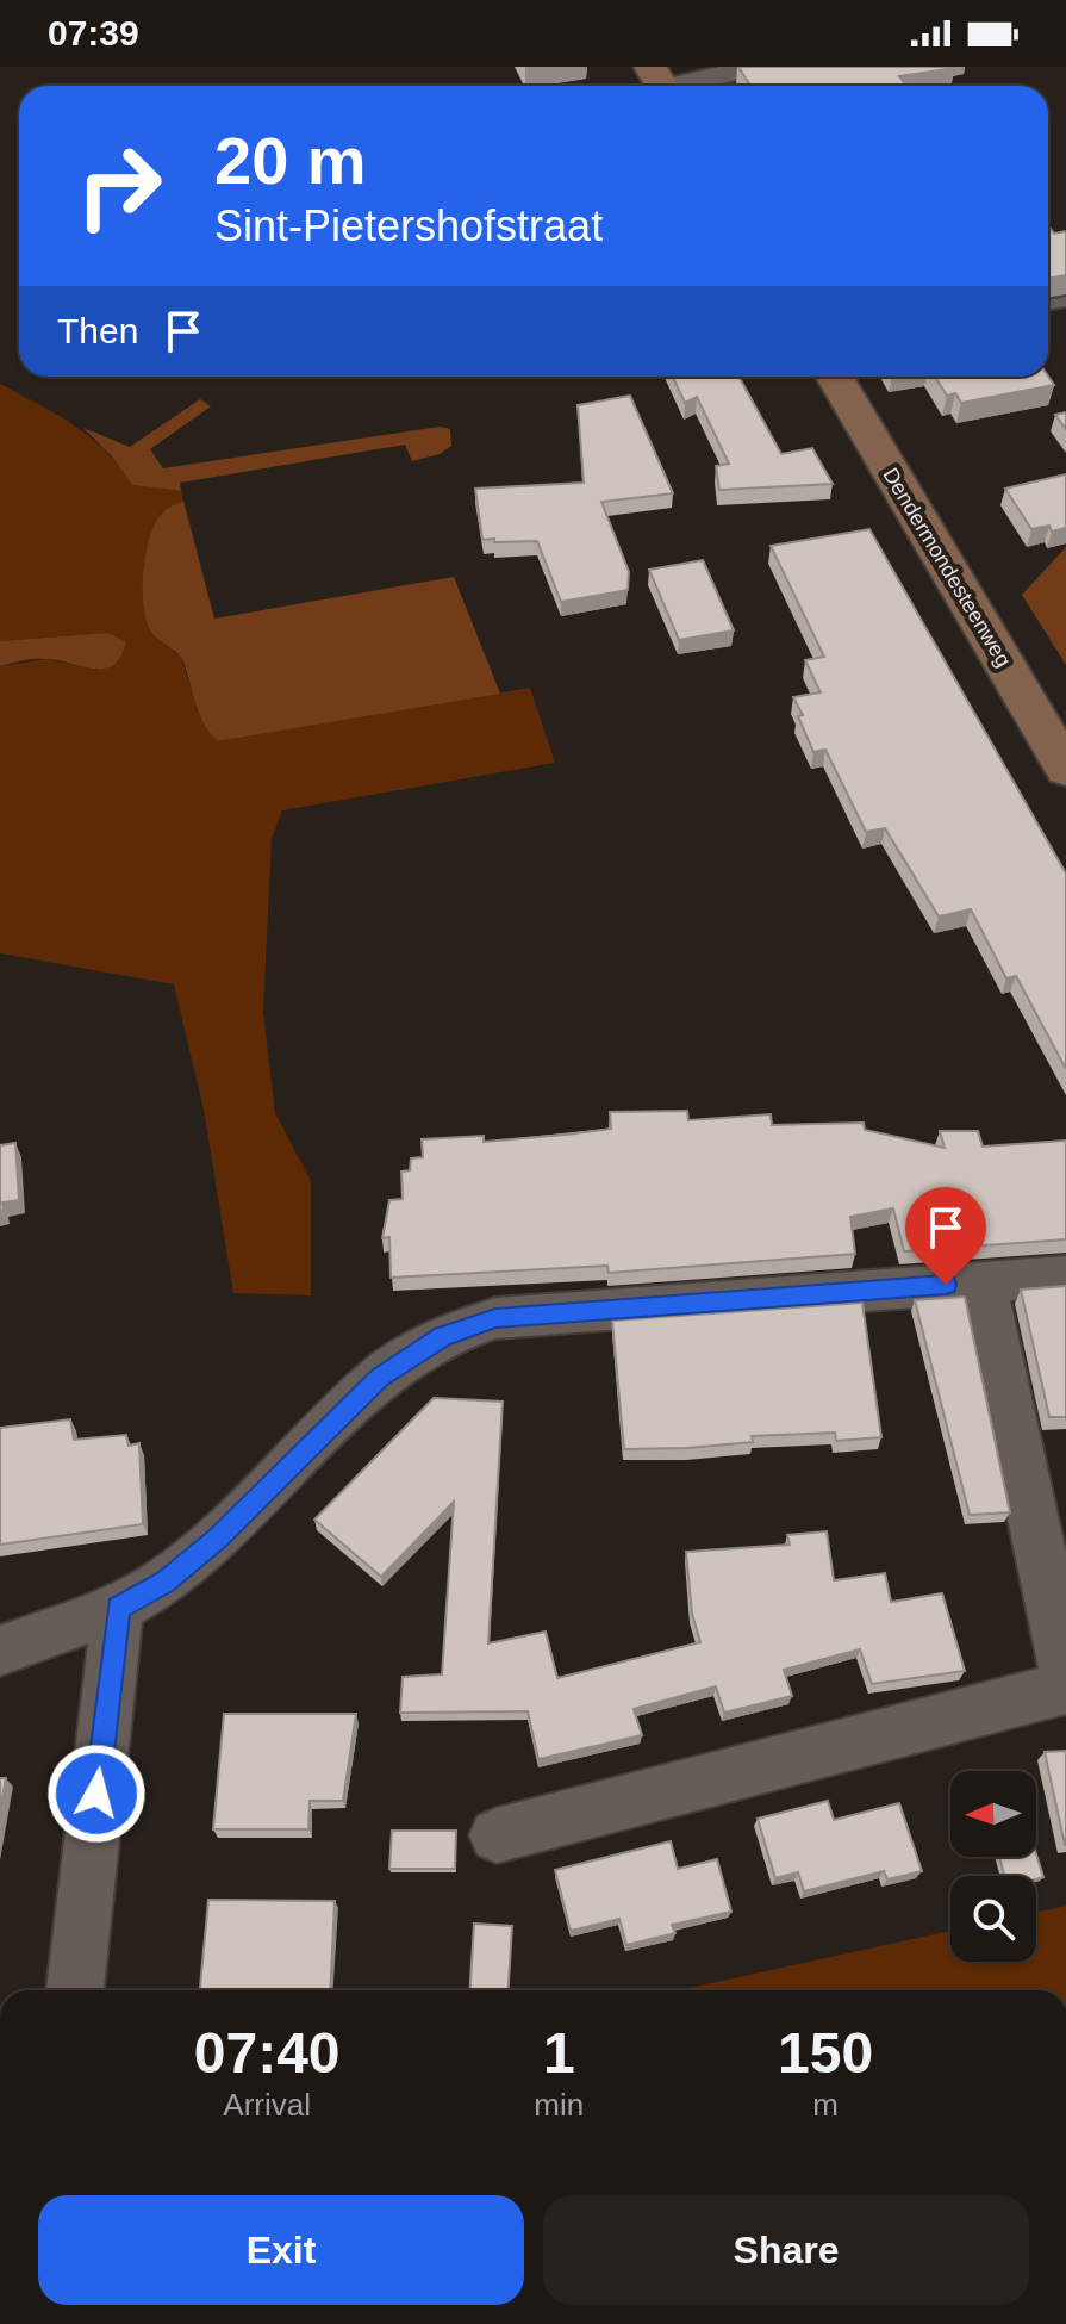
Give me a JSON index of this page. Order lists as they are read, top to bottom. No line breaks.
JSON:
{"streets":{"main road":["Dendermondesteenweg"]},"north":"left","page":{"status":"07:39","turn":["20 m","Sint-Pietershofstraat"],"then":"Then","eta":["07:40","Arrival","1","min","150","m"],"buttons":["Exit","Share"]}}
